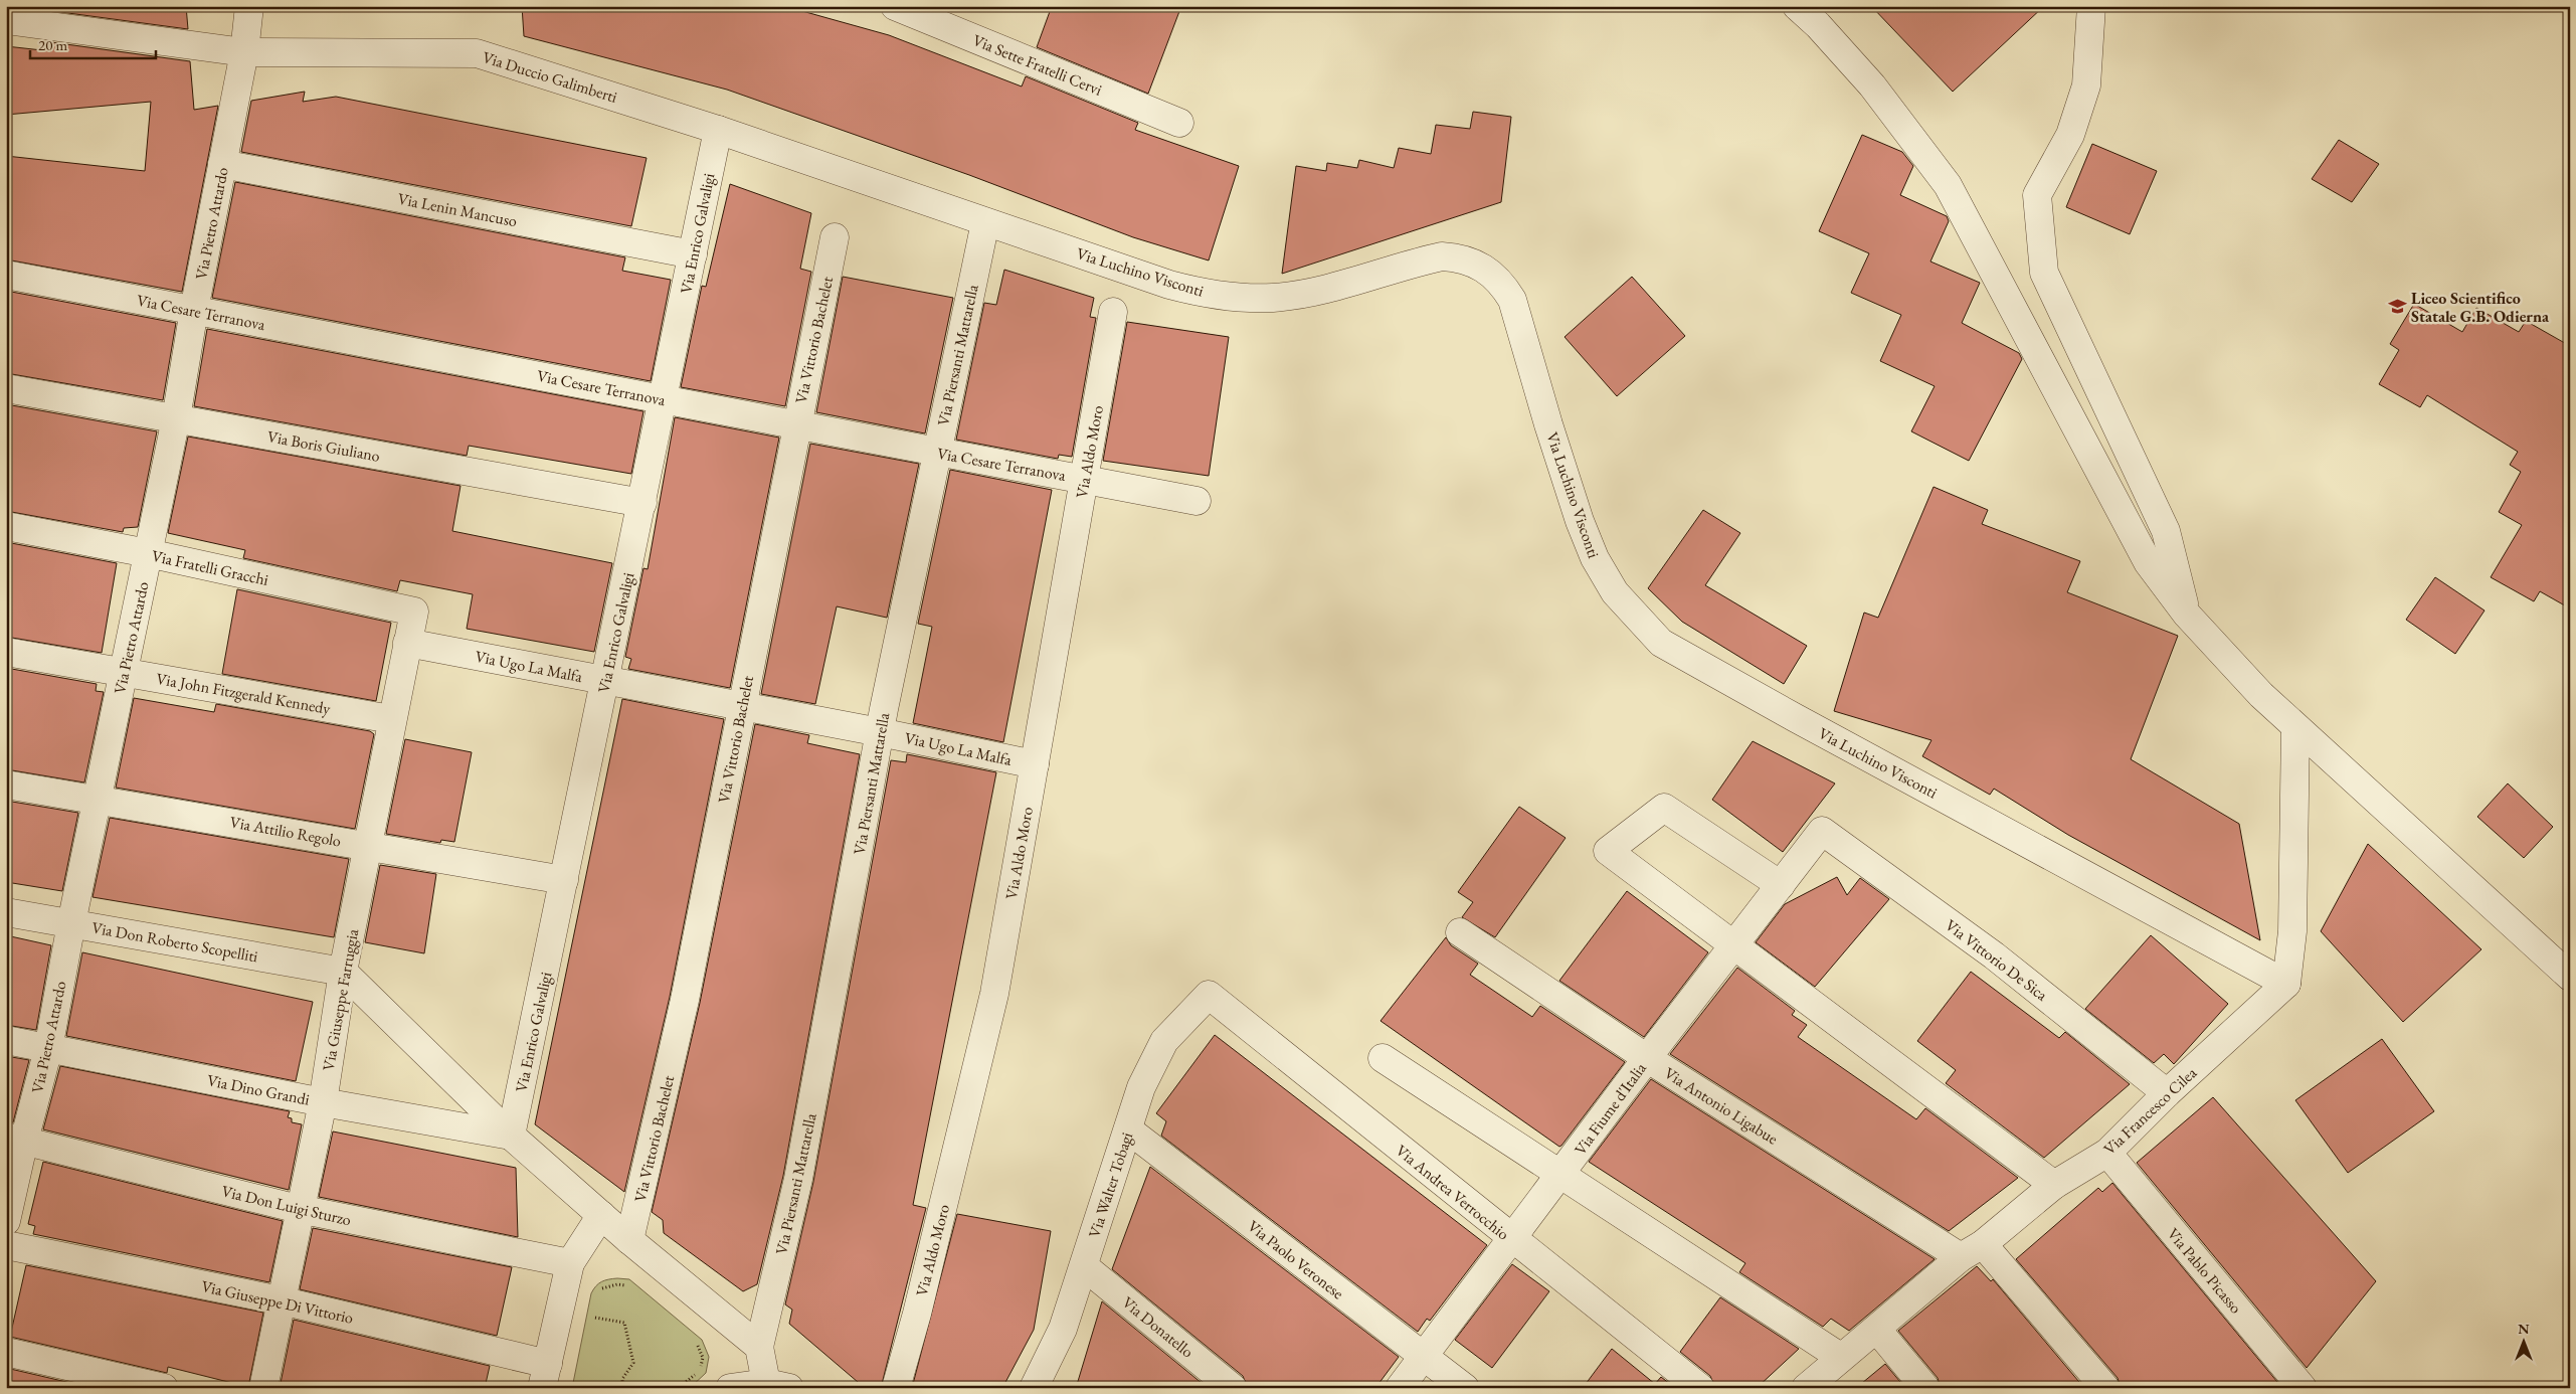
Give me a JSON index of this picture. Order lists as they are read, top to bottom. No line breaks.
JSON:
{"streets":{"street":["Via Sette Fratelli Cervi","Via Duccio Galimberti","Via Lenin Mancuso","Via Pietro Attardo","Via Enrico Galvaligi","Via Luchino Visconti","Via Cesare Terranova","Via Vittorio Bachelet","Via Piersanti Mattarella","Via Boris Giuliano","Via Aldo Moro","Via Fratelli Gracchi","Via Ugo La Malfa","Via John Fitzgerald Kennedy","Via Attilio Regolo","Via Don Roberto Scopelliti","Via Vittorio De Sica","Via Giuseppe Farruggia","Via Dino Grandi","Via Antonio Ligabue","Via Fiume d'Italia","Via Francesco Cilea","Via Walter Tobagi","Via Andrea Verrocchio","Via Don Luigi Sturzo","Via Paolo Veronese","Via Pablo Picasso","Via Giuseppe Di Vittorio","Via Donatello"]},"crossings":[["Via Duccio Galimberti","Via Pietro Attardo"],["Via Duccio Galimberti","Via Enrico Galvaligi"],["Via Duccio Galimberti","Via Luchino Visconti"],["Via Duccio Galimberti","Via Piersanti Mattarella"],["Via Lenin Mancuso","Via Pietro Attardo"],["Via Lenin Mancuso","Via Enrico Galvaligi"],["Via Pietro Attardo","Via Cesare Terranova"],["Via Pietro Attardo","Via Boris Giuliano"],["Via Pietro Attardo","Via Fratelli Gracchi"],["Via Pietro Attardo","Via John Fitzgerald Kennedy"],["Via Pietro Attardo","Via Attilio Regolo"],["Via Pietro Attardo","Via Don Roberto Scopelliti"],["Via Pietro Attardo","Via Dino Grandi"],["Via Pietro Attardo","Via Don Luigi Sturzo"],["Via Enrico Galvaligi","Via Cesare Terranova"],["Via Enrico Galvaligi","Via Boris Giuliano"],["Via Enrico Galvaligi","Via Ugo La Malfa"],["Via Enrico Galvaligi","Via Attilio Regolo"],["Via Enrico Galvaligi","Via Dino Grandi"],["Via Luchino Visconti","Via Piersanti Mattarella"],["Via Luchino Visconti","Via Francesco Cilea"],["Via Cesare Terranova","Via Vittorio Bachelet"],["Via Cesare Terranova","Via Piersanti Mattarella"],["Via Cesare Terranova","Via Aldo Moro"],["Via Vittorio Bachelet","Via Ugo La Malfa"],["Via Piersanti Mattarella","Via Ugo La Malfa"],["Via Aldo Moro","Via Ugo La Malfa"],["Via Fratelli Gracchi","Via Giuseppe Farruggia"],["Via Ugo La Malfa","Via Giuseppe Farruggia"],["Via John Fitzgerald Kennedy","Via Giuseppe Farruggia"],["Via Attilio Regolo","Via Giuseppe Farruggia"],["Via Don Roberto Scopelliti","Via Giuseppe Farruggia"],["Via Vittorio De Sica","Via Fiume d'Italia"],["Via Vittorio De Sica","Via Francesco Cilea"],["Via Giuseppe Farruggia","Via Dino Grandi"],["Via Giuseppe Farruggia","Via Don Luigi Sturzo"],["Via Giuseppe Farruggia","Via Giuseppe Di Vittorio"],["Via Antonio Ligabue","Via Fiume d'Italia"],["Via Antonio Ligabue","Via Francesco Cilea"],["Via Fiume d'Italia","Via Andrea Verrocchio"],["Via Fiume d'Italia","Via Paolo Veronese"],["Via Francesco Cilea","Via Pablo Picasso"],["Via Walter Tobagi","Via Andrea Verrocchio"],["Via Walter Tobagi","Via Paolo Veronese"],["Via Walter Tobagi","Via Donatello"]],"places":{"school or university":["Liceo Scientifico Statale G.B. Odierna"]},"scale_bar":"20 m","north":"top"}
